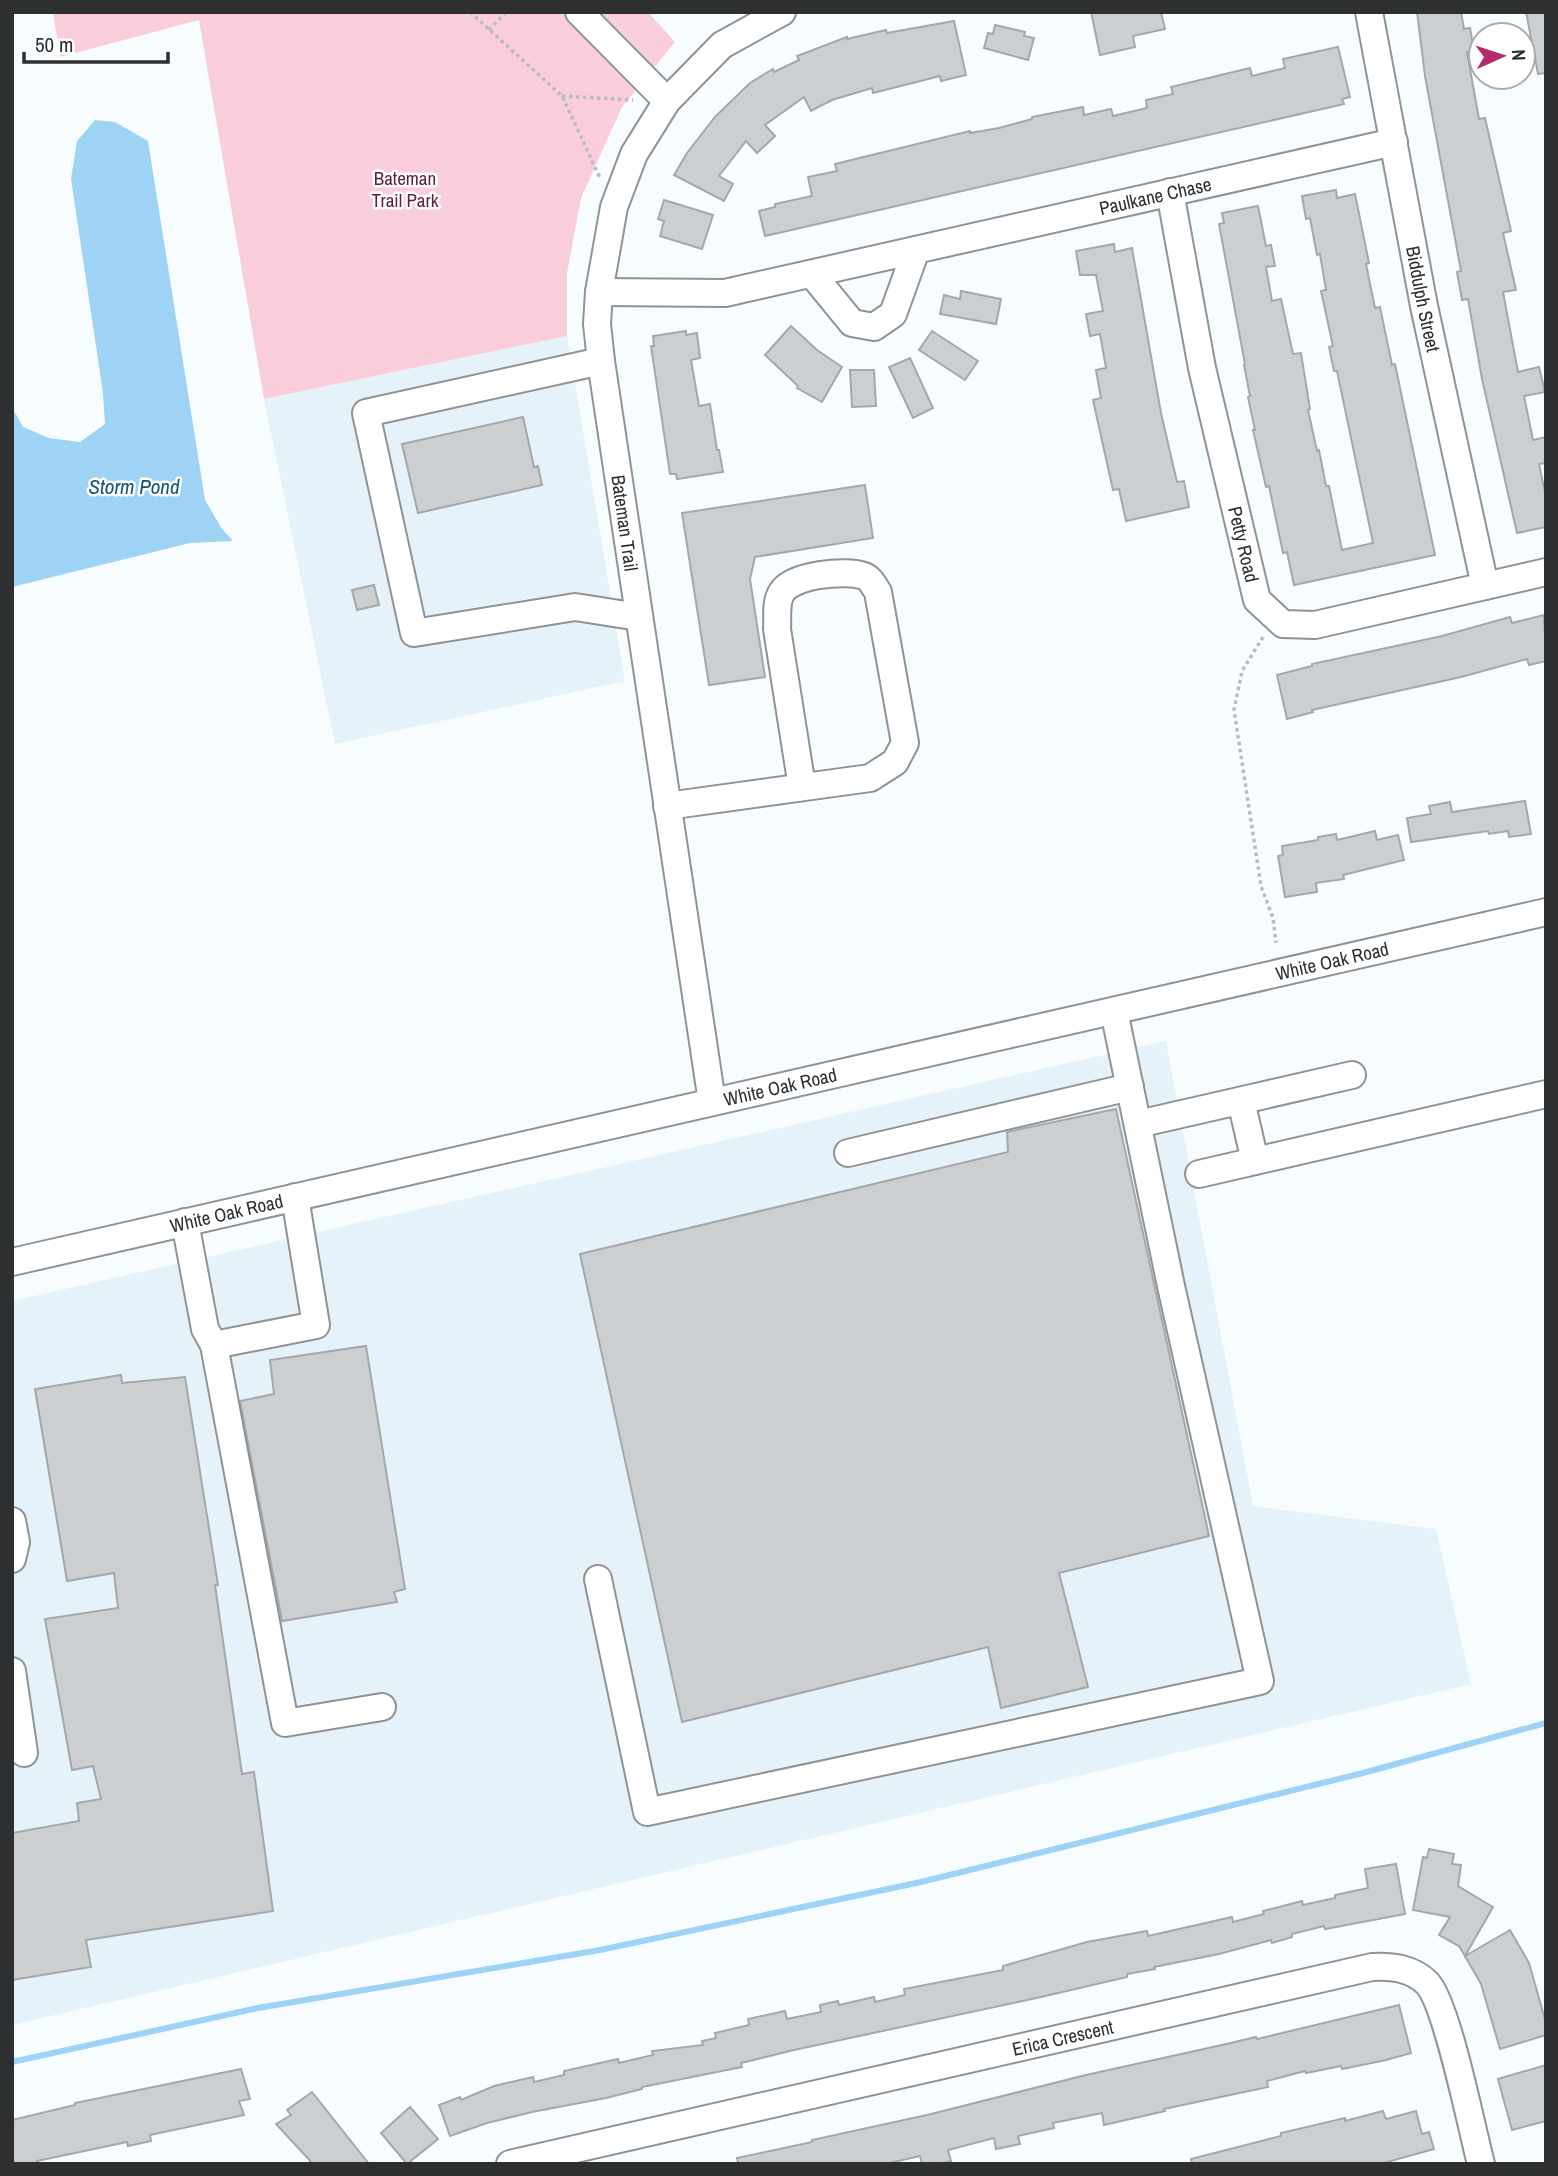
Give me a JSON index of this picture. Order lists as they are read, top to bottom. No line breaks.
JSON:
{"streets":{"street":["Paulkane Chase","Biddulph Street","Bateman Trail","Petty Road","White Oak Road","Erica Crescent"]},"crossings":[["Paulkane Chase","Biddulph Street"],["Paulkane Chase","Bateman Trail"],["Paulkane Chase","Petty Road"],["Biddulph Street","Petty Road"],["Bateman Trail","White Oak Road"]],"water":["Storm Pond"],"parks":["Bateman Trail Park"],"scale_bar":"50 m","north":"right"}
